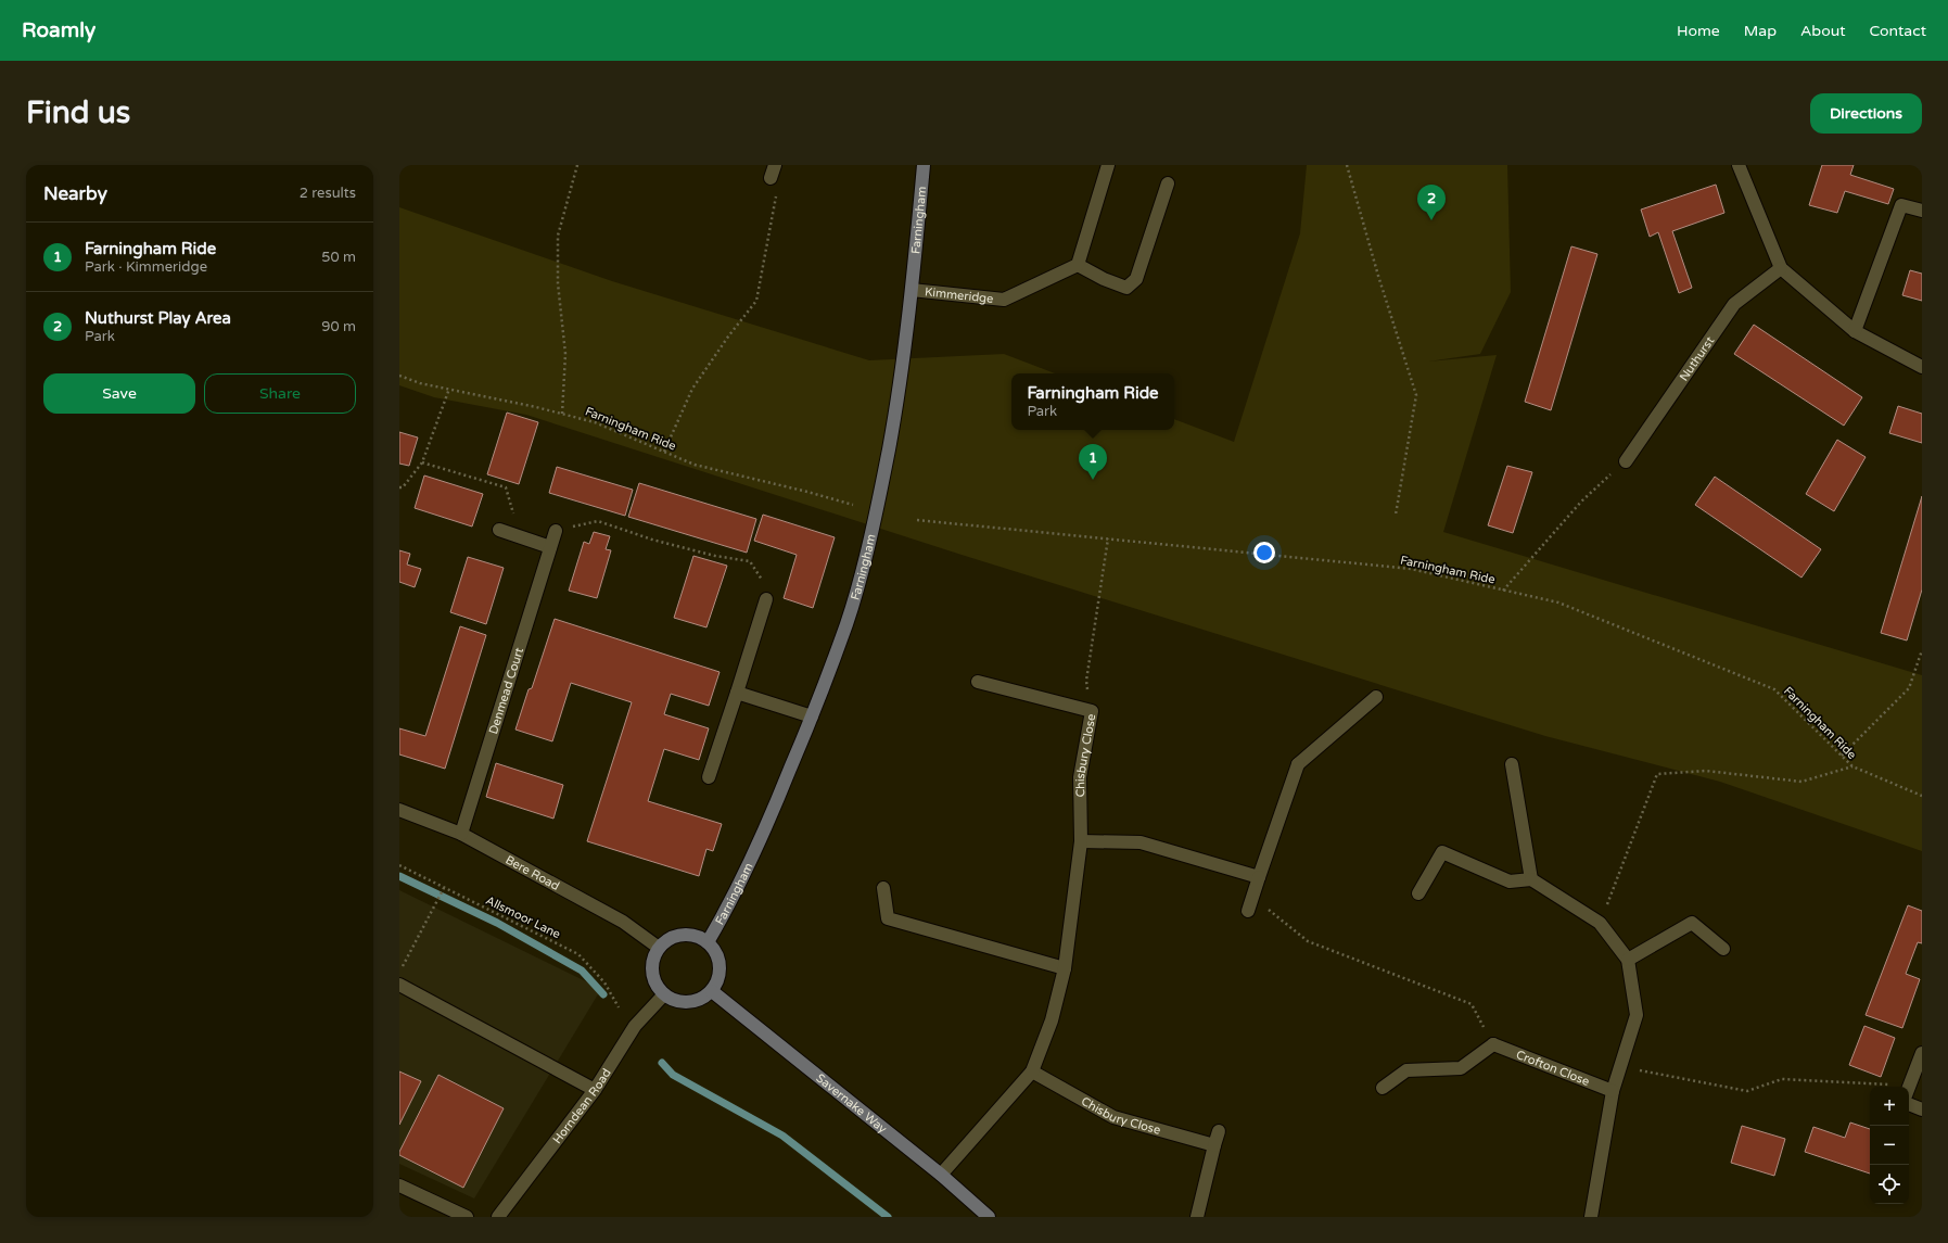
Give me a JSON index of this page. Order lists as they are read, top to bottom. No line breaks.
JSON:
{"streets":{"street":["Farningham","Kimmeridge","Nuthurst","Denmead Court","Chisbury Close","Bere Road","Crofton Close","Savernake Way","Horndean Road"],"path":["Farningham Ride","Allsmoor Lane"]},"crossings":[["Farningham","Kimmeridge"],["Farningham","Bere Road"],["Farningham","Savernake Way"],["Farningham","Horndean Road"],["Denmead Court","Bere Road"],["Chisbury Close","Savernake Way"],["Bere Road","Savernake Way"],["Bere Road","Horndean Road"],["Savernake Way","Horndean Road"]],"page":{"header":"Roamly","nav":["Home","Map","About","Contact"],"buttons":["Directions",["Save","Share"]],"title":"Find us","heading":["Nearby","2 results"],"pins":["2","1"],"list":[{"mark":"1","name":"Farningham Ride","note":"Park · Kimmeridge","value":"50 m"},{"mark":"2","name":"Nuthurst Play Area","note":"Park","value":"90 m"}],"popup":["Farningham Ride","Park"],"map_buttons":["+","−"]}}
